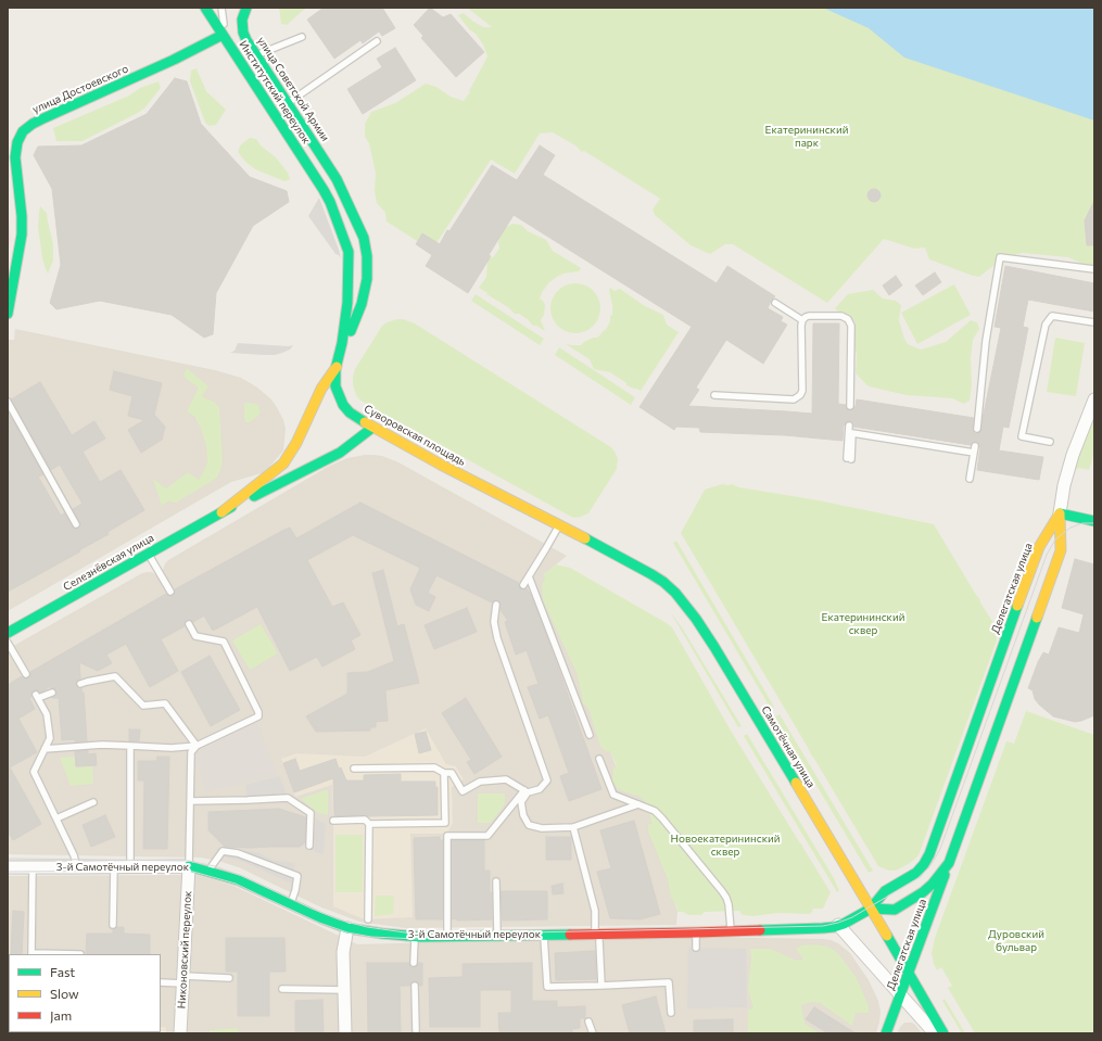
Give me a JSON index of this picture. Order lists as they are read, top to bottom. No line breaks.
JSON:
{"streets":{"main road":["улица Достоевского","улица Советской Армии","Институтский переулок","Суворовская площадь","Селезнёвская улица","Делегатская улица","Самотёчная улица","3-й Самотёчный переулок"],"street":["Никоновский переулок"]},"crossings":[["улица Достоевского","Институтский переулок"],["улица Советской Армии","Суворовская площадь"],["улица Советской Армии","Селезнёвская улица"],["Институтский переулок","Суворовская площадь"],["Суворовская площадь","Селезнёвская улица"],["Суворовская площадь","Самотёчная улица"],["Делегатская улица","Самотёчная улица"],["Делегатская улица","3-й Самотёчный переулок"],["Самотёчная улица","3-й Самотёчный переулок"],["3-й Самотёчный переулок","Никоновский переулок"]],"parks":["Екатерининский парк","Екатерининский сквер","Новоекатерининский сквер","Дуровский бульвар"],"legend":["Fast","Slow","Jam"]}
